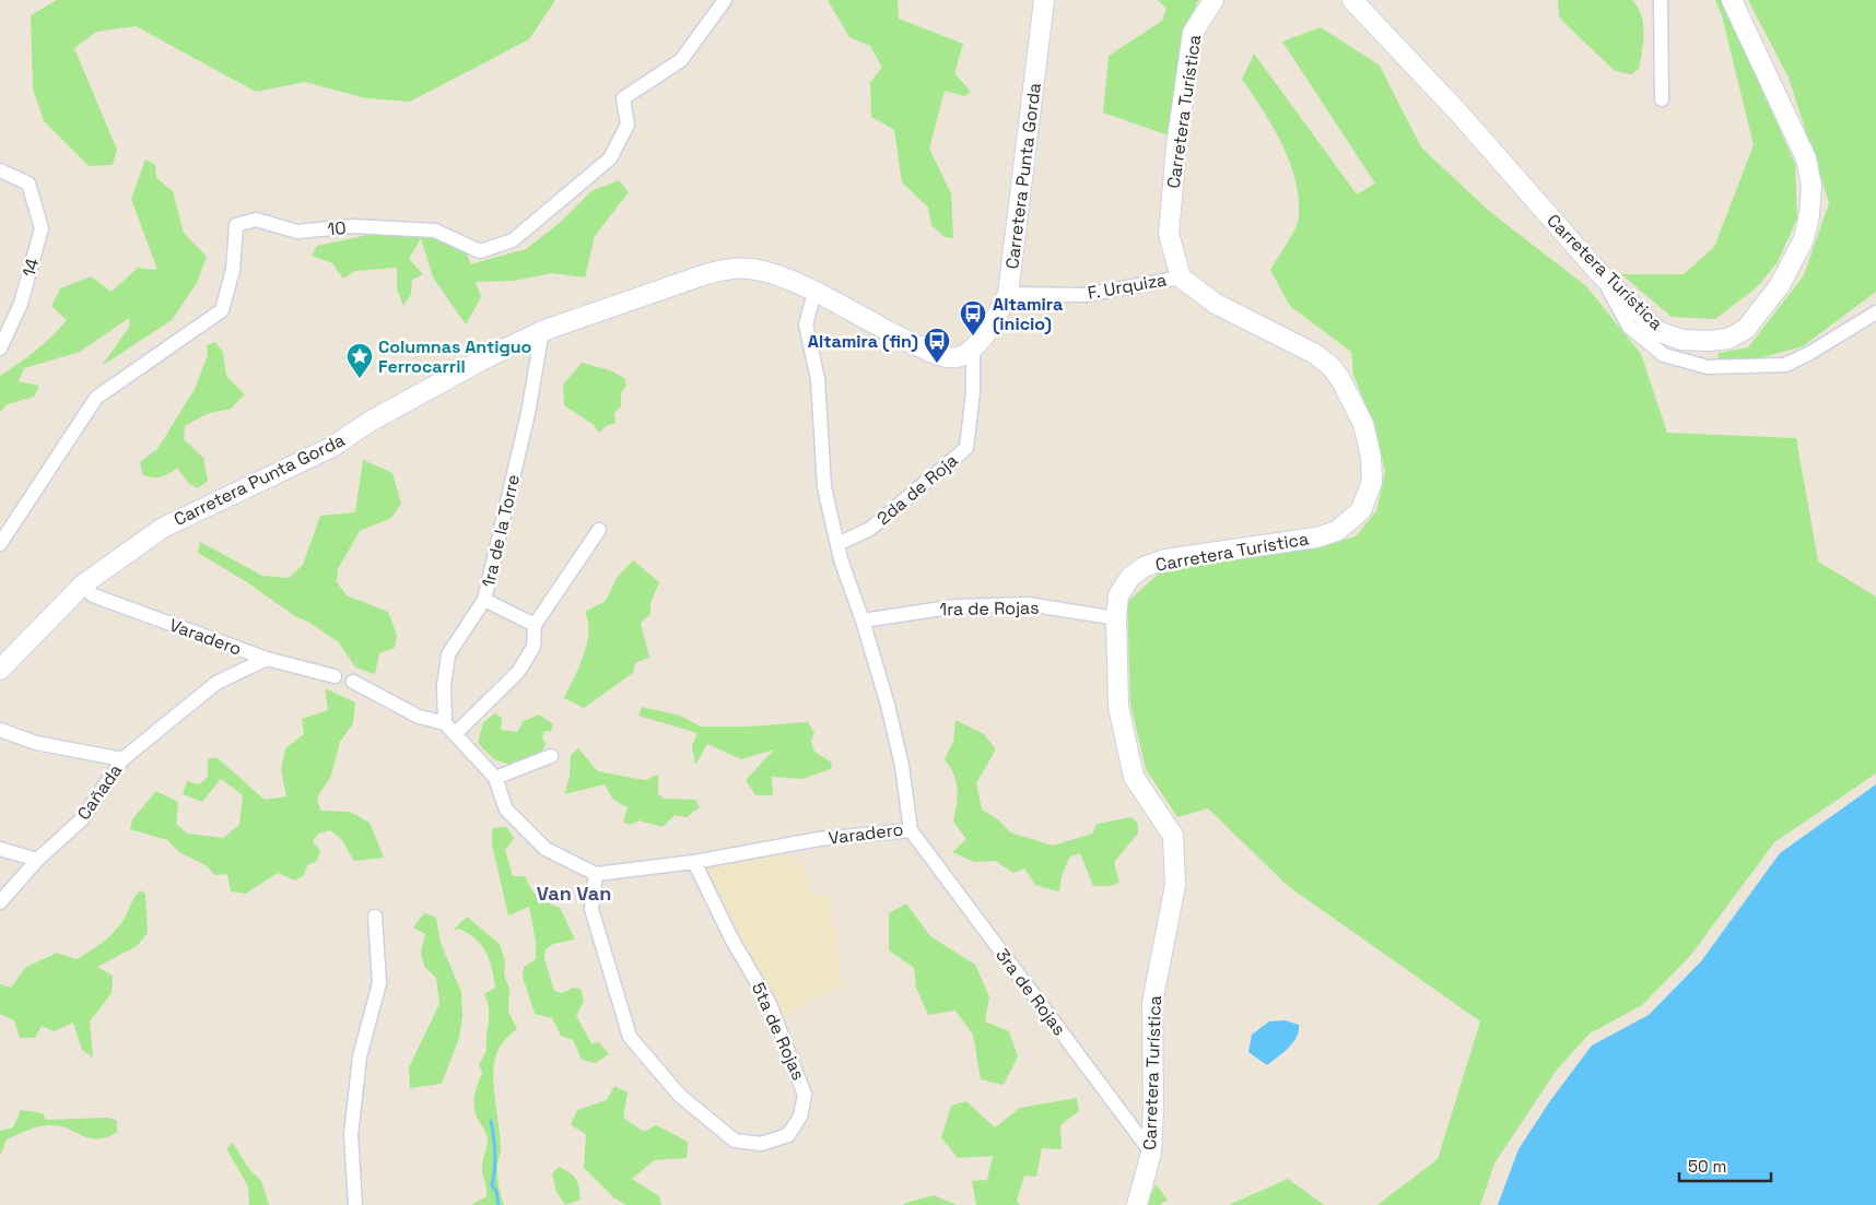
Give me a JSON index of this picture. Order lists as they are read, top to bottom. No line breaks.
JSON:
{"streets":{"main road":["Carretera Turística","Carretera Punta Gorda"],"street":["10","14","F. Urquiza","2da de Roja","1ra de la Torre","1ra de Rojas","Varadero","Cañada","3ra de Rojas","5ta de Rojas"]},"crossings":[["Carretera Turística","F. Urquiza"],["Carretera Turística","1ra de Rojas"],["Carretera Turística","3ra de Rojas"],["Carretera Punta Gorda","F. Urquiza"],["Carretera Punta Gorda","2da de Roja"],["Carretera Punta Gorda","1ra de la Torre"],["Carretera Punta Gorda","Varadero"],["2da de Roja","Varadero"],["1ra de Rojas","Varadero"],["Varadero","Cañada"],["Varadero","3ra de Rojas"],["Varadero","5ta de Rojas"]],"districts":["Van Van"],"places":{"bus stop":["Altamira (inicio)","Altamira (fin)"],"place":["Columnas Antiguo Ferrocarril"]},"scale_bar":"50 m"}
